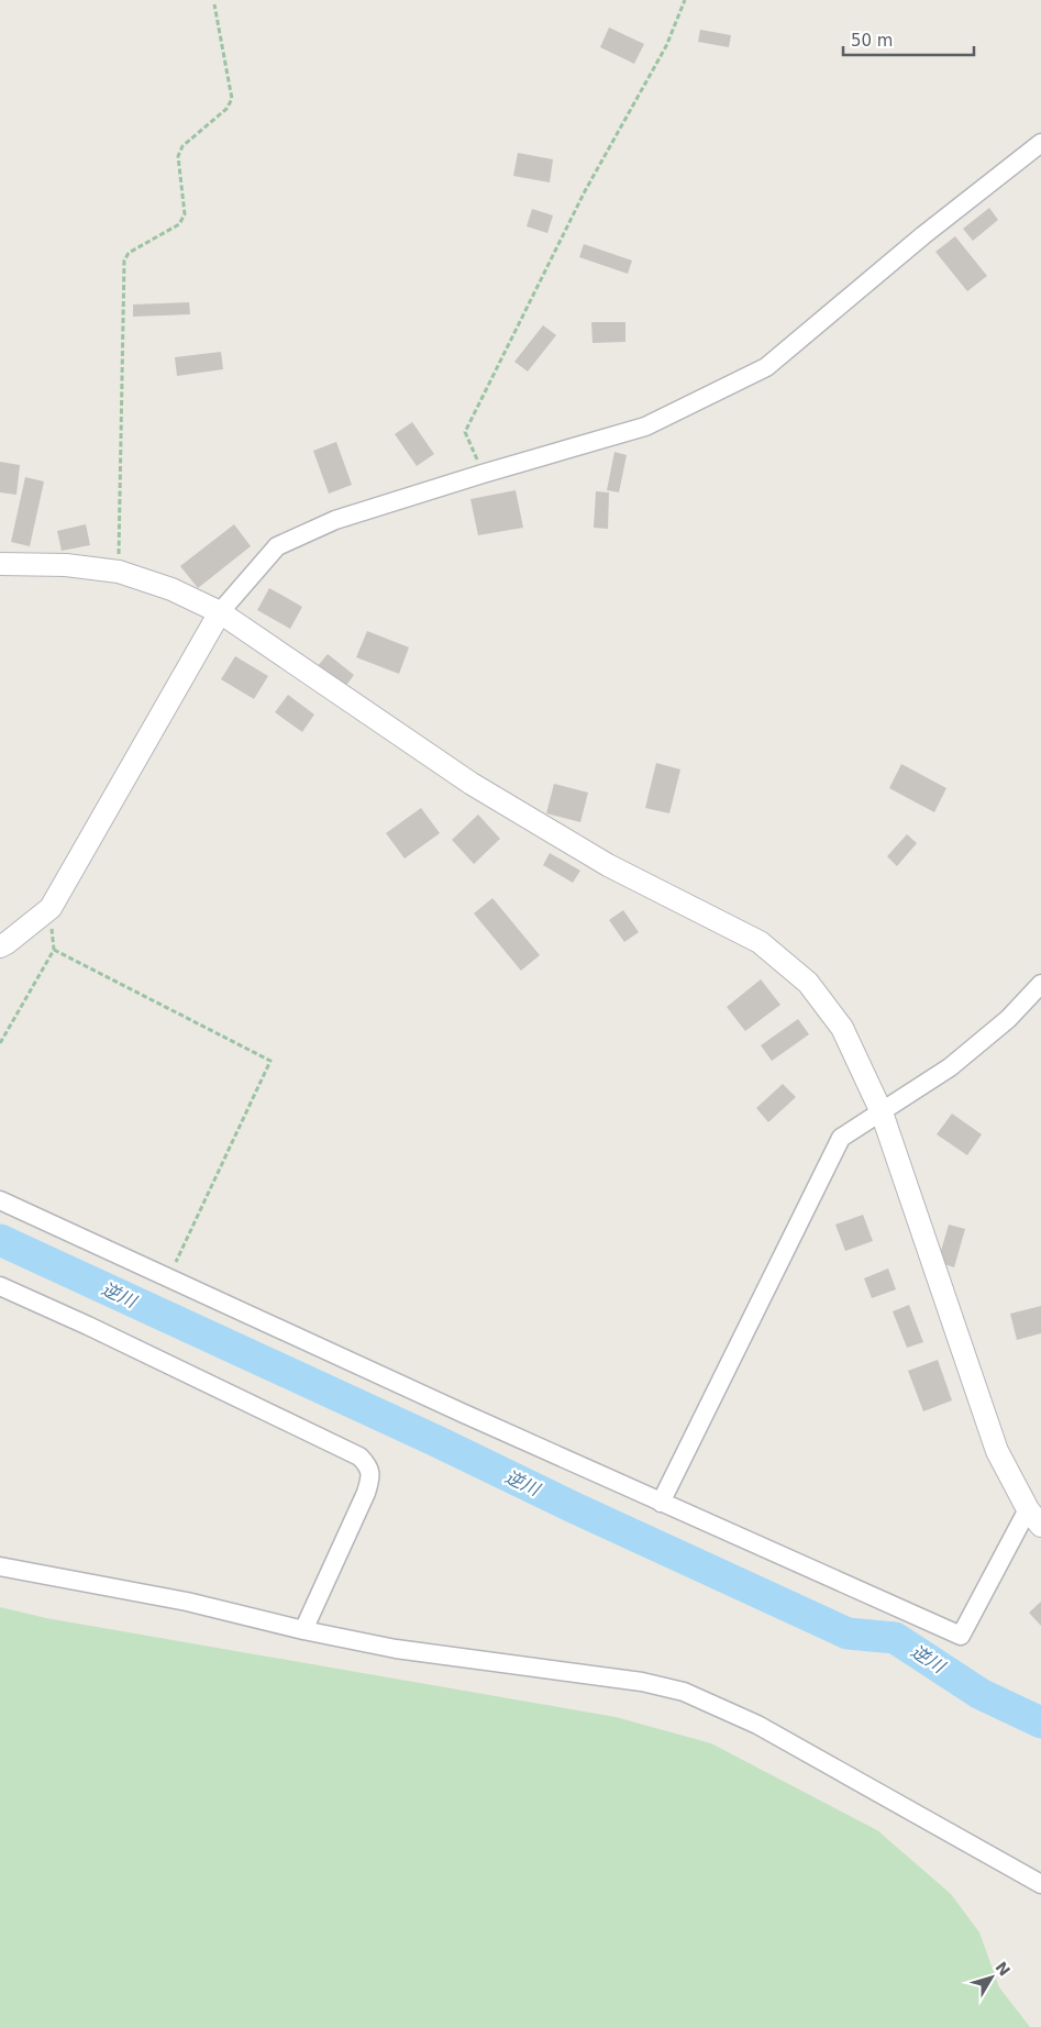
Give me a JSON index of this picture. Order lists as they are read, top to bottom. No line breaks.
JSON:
{"water":["逆川"],"scale_bar":"50 m","north":"top right"}
